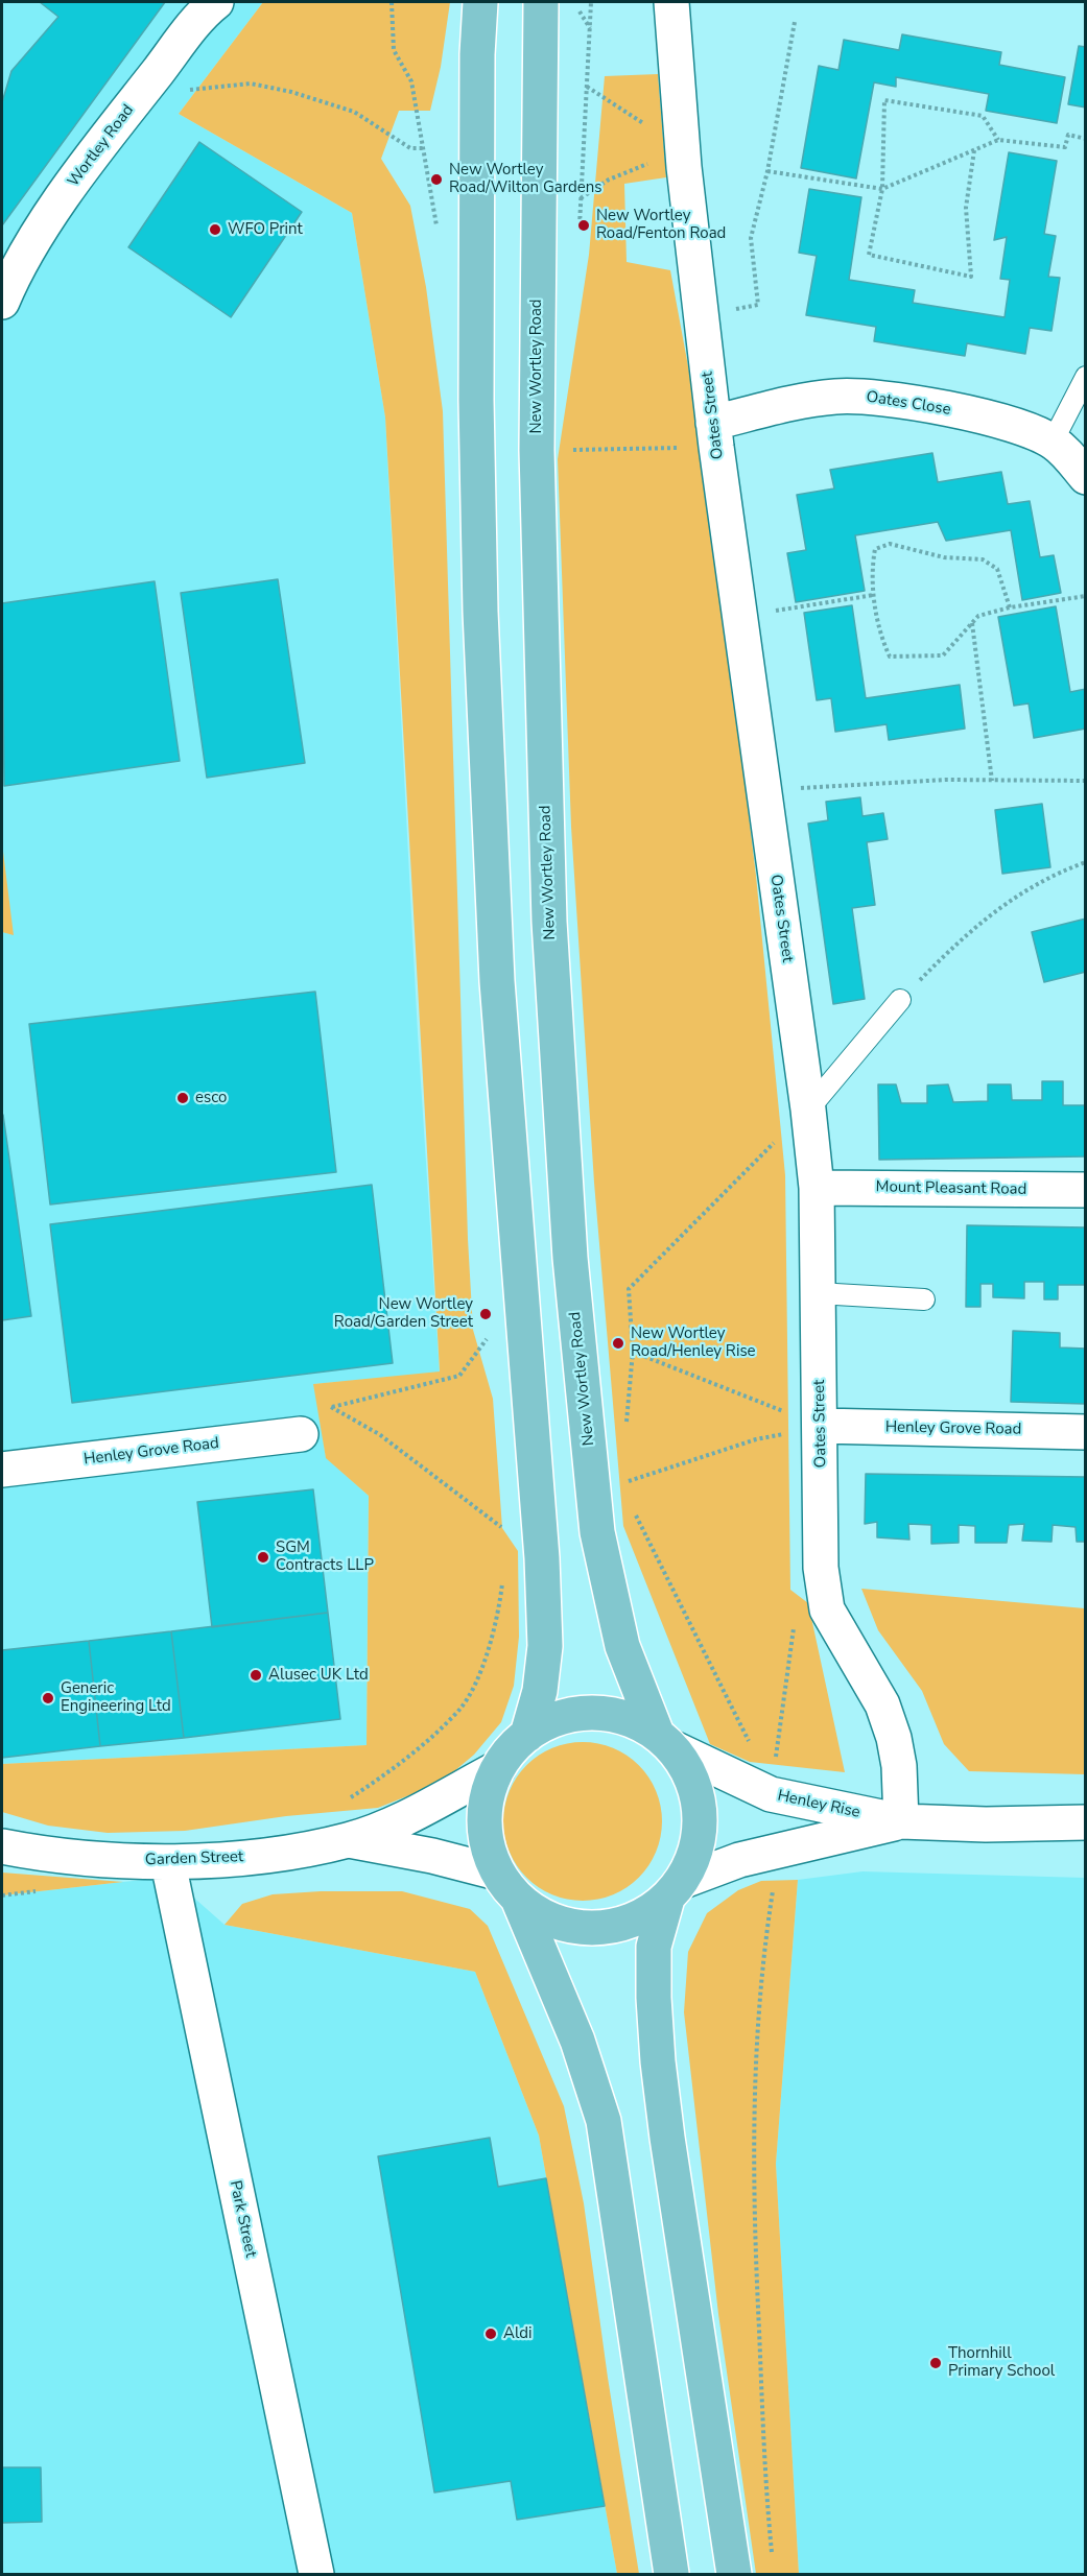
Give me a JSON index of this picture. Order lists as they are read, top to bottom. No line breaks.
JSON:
{"streets":{"main road":["New Wortley Road"],"street":["Wortley Road","Oates Close","Oates Street","Mount Pleasant Road","Henley Grove Road","Henley Rise","Garden Street","Park Street"]},"crossings":[["New Wortley Road","Henley Rise"],["New Wortley Road","Garden Street"],["Oates Close","Oates Street"],["Oates Street","Mount Pleasant Road"],["Oates Street","Henley Grove Road"],["Oates Street","Henley Rise"],["Henley Rise","Garden Street"],["Garden Street","Park Street"]],"places":["New Wortley Road/Wilton Gardens","New Wortley Road/Fenton Road","WFO Print","esco","New Wortley Road/Garden Street","New Wortley Road/Henley Rise","SGM Contracts LLP","Alusec UK Ltd","Generic Engineering Ltd","Aldi","Thornhill Primary School"]}
